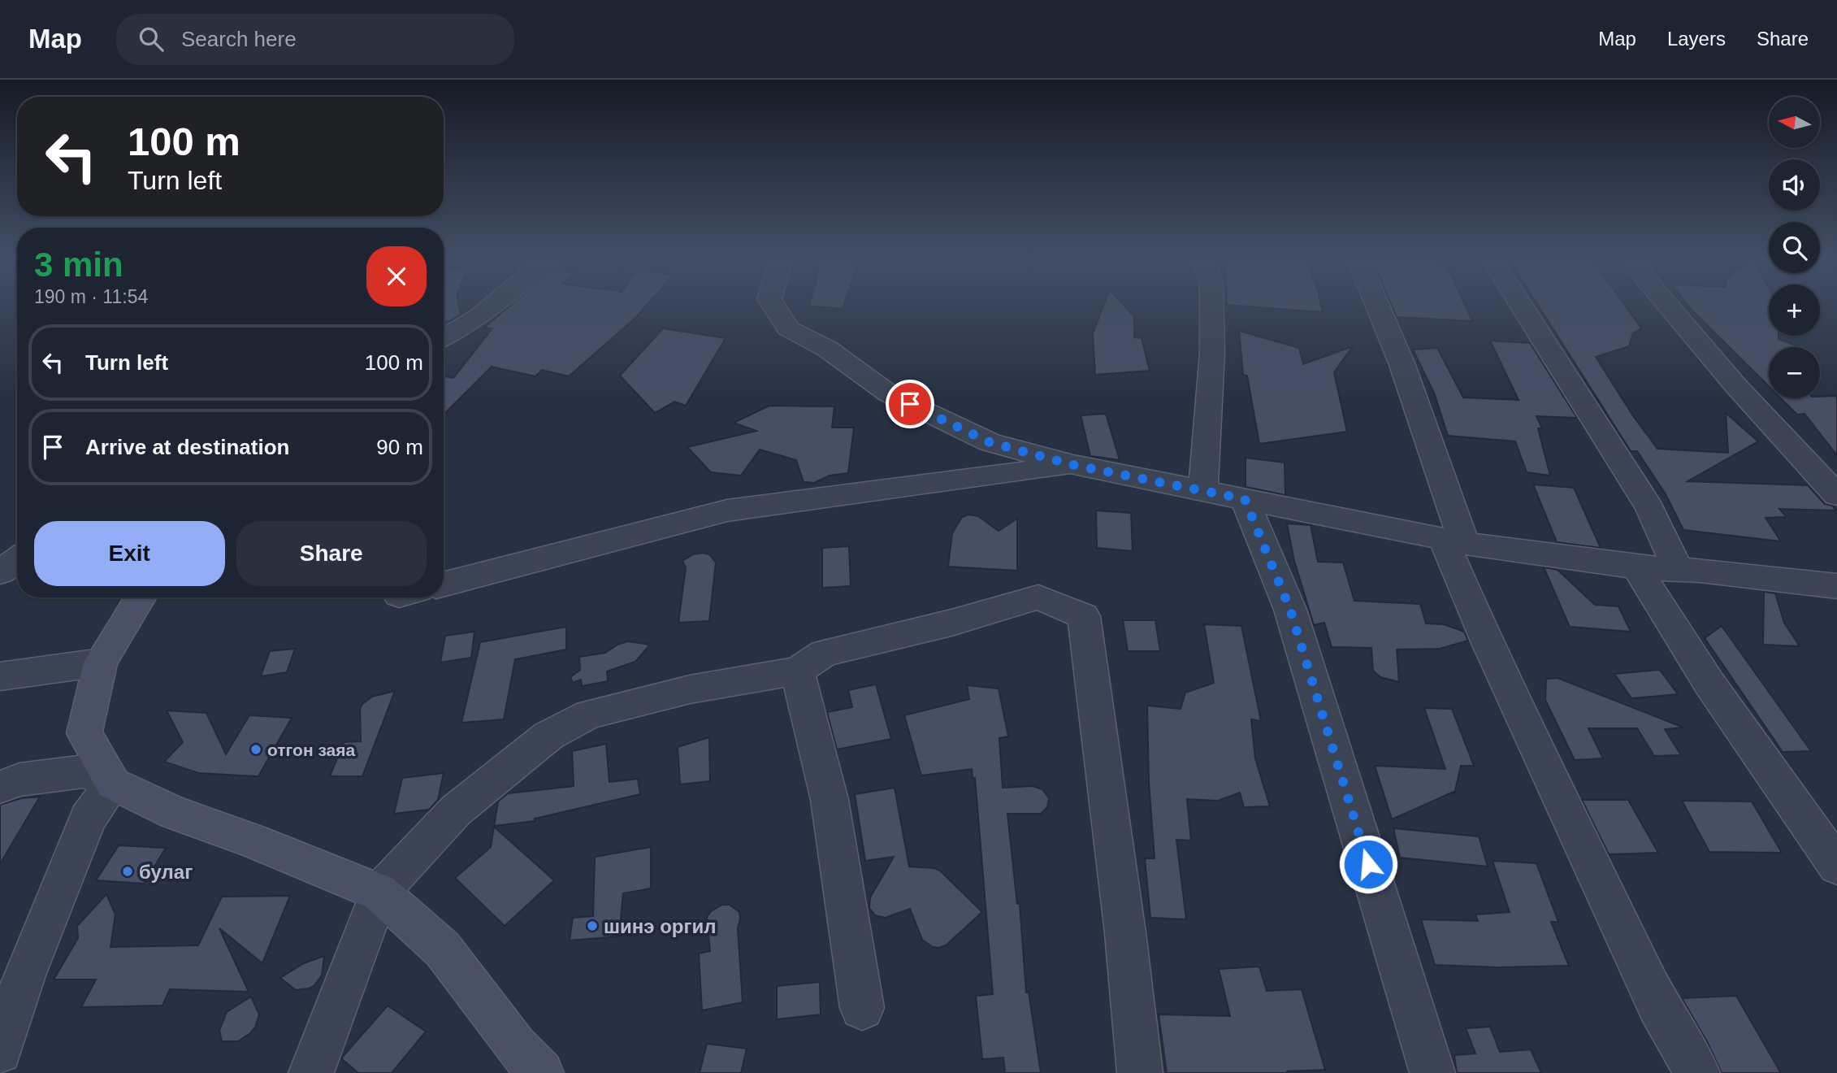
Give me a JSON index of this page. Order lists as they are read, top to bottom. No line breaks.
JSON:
{"places":["отгон заяа","булаг","шинэ оргил"],"north":"left","page":{"header":"Map","search":"Search here","nav":["Map","Layers","Share"],"map_buttons":["+","−"],"turn":["100 m","Turn left"],"heading":["3 min","190 m · 11:54"],"list":[{"name":"Turn left","value":"100 m"},{"name":"Arrive at destination","value":"90 m"}],"buttons":["Exit","Share"]}}
